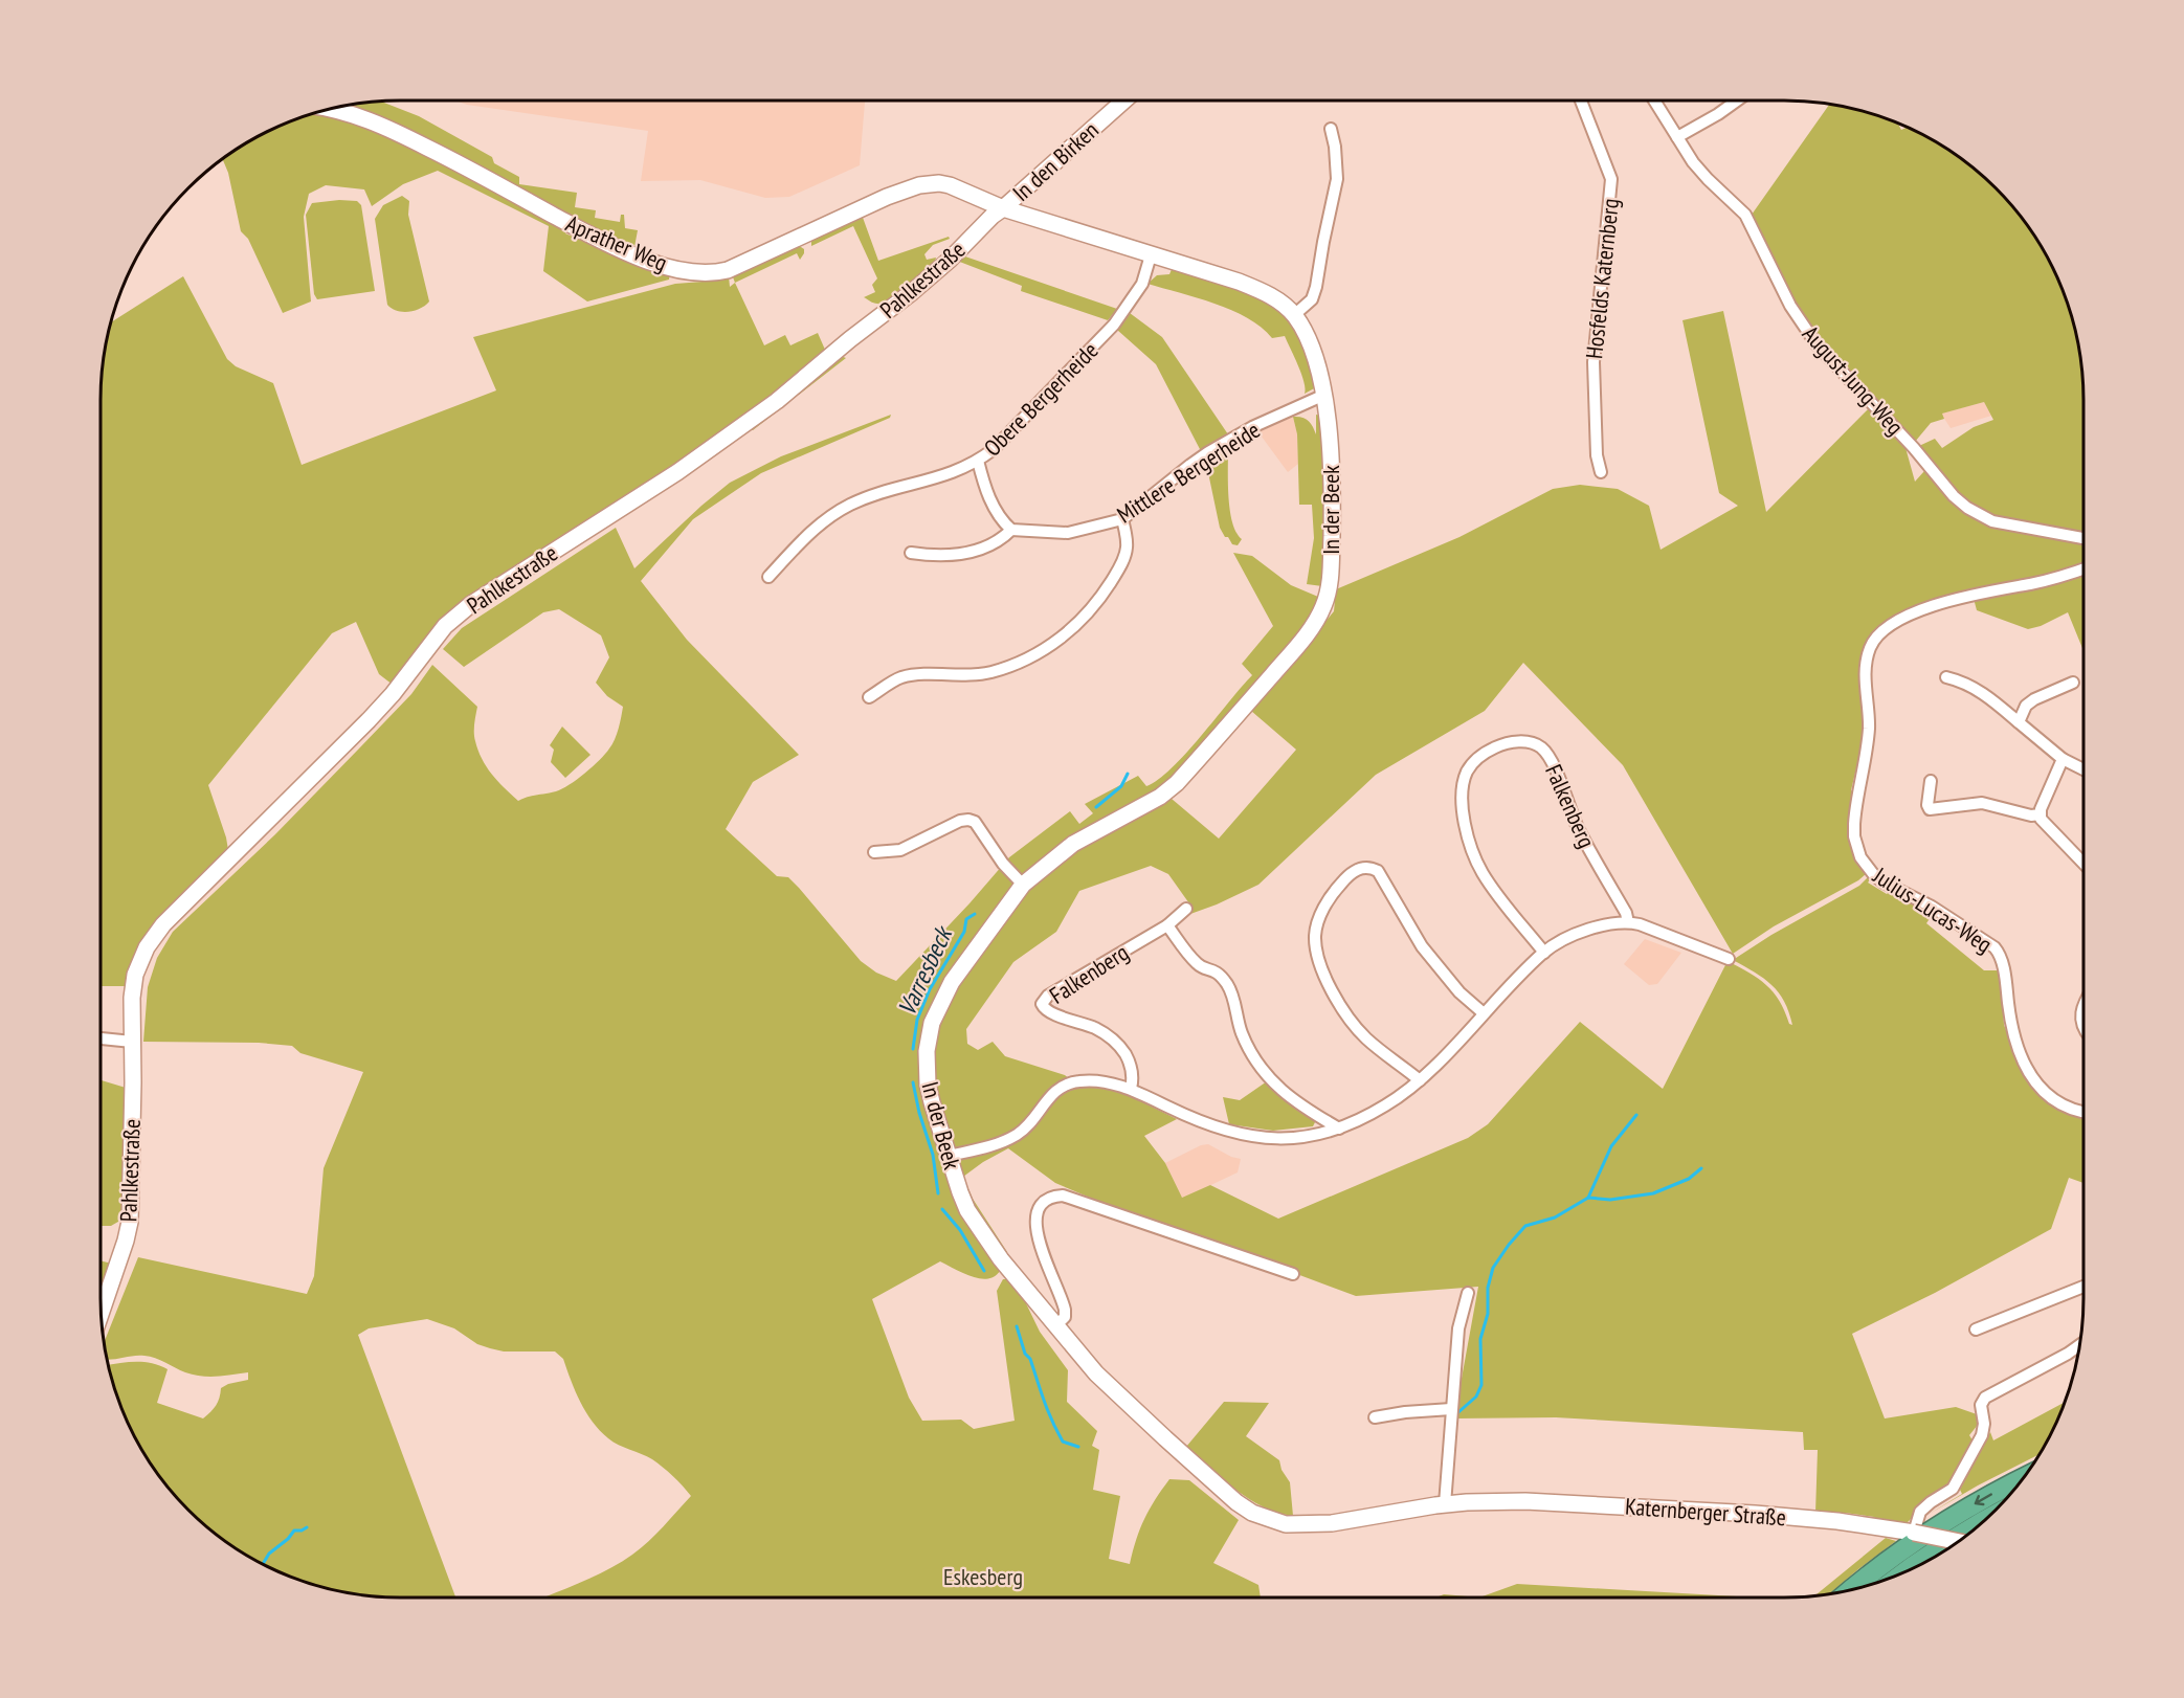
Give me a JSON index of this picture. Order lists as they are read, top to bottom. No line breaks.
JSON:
{"streets":{"street":["In den Birken","Aprather Weg","Hosfelds Katernberg","Pahlkestraße","August-Jung-Weg","Obere Bergerheide","Mittlere Bergerheide","In der Beek","Falkenberg","Julius-Lucas-Weg","Katernberger Straße"]},"crossings":[["In den Birken","Aprather Weg"],["In den Birken","Pahlkestraße"],["In den Birken","In der Beek"],["Aprather Weg","Pahlkestraße"],["Aprather Weg","In der Beek"],["Pahlkestraße","In der Beek"],["Obere Bergerheide","In der Beek"],["Mittlere Bergerheide","In der Beek"],["In der Beek","Katernberger Straße"]],"water":["Varresbeck"],"parks":["Eskesberg"]}
